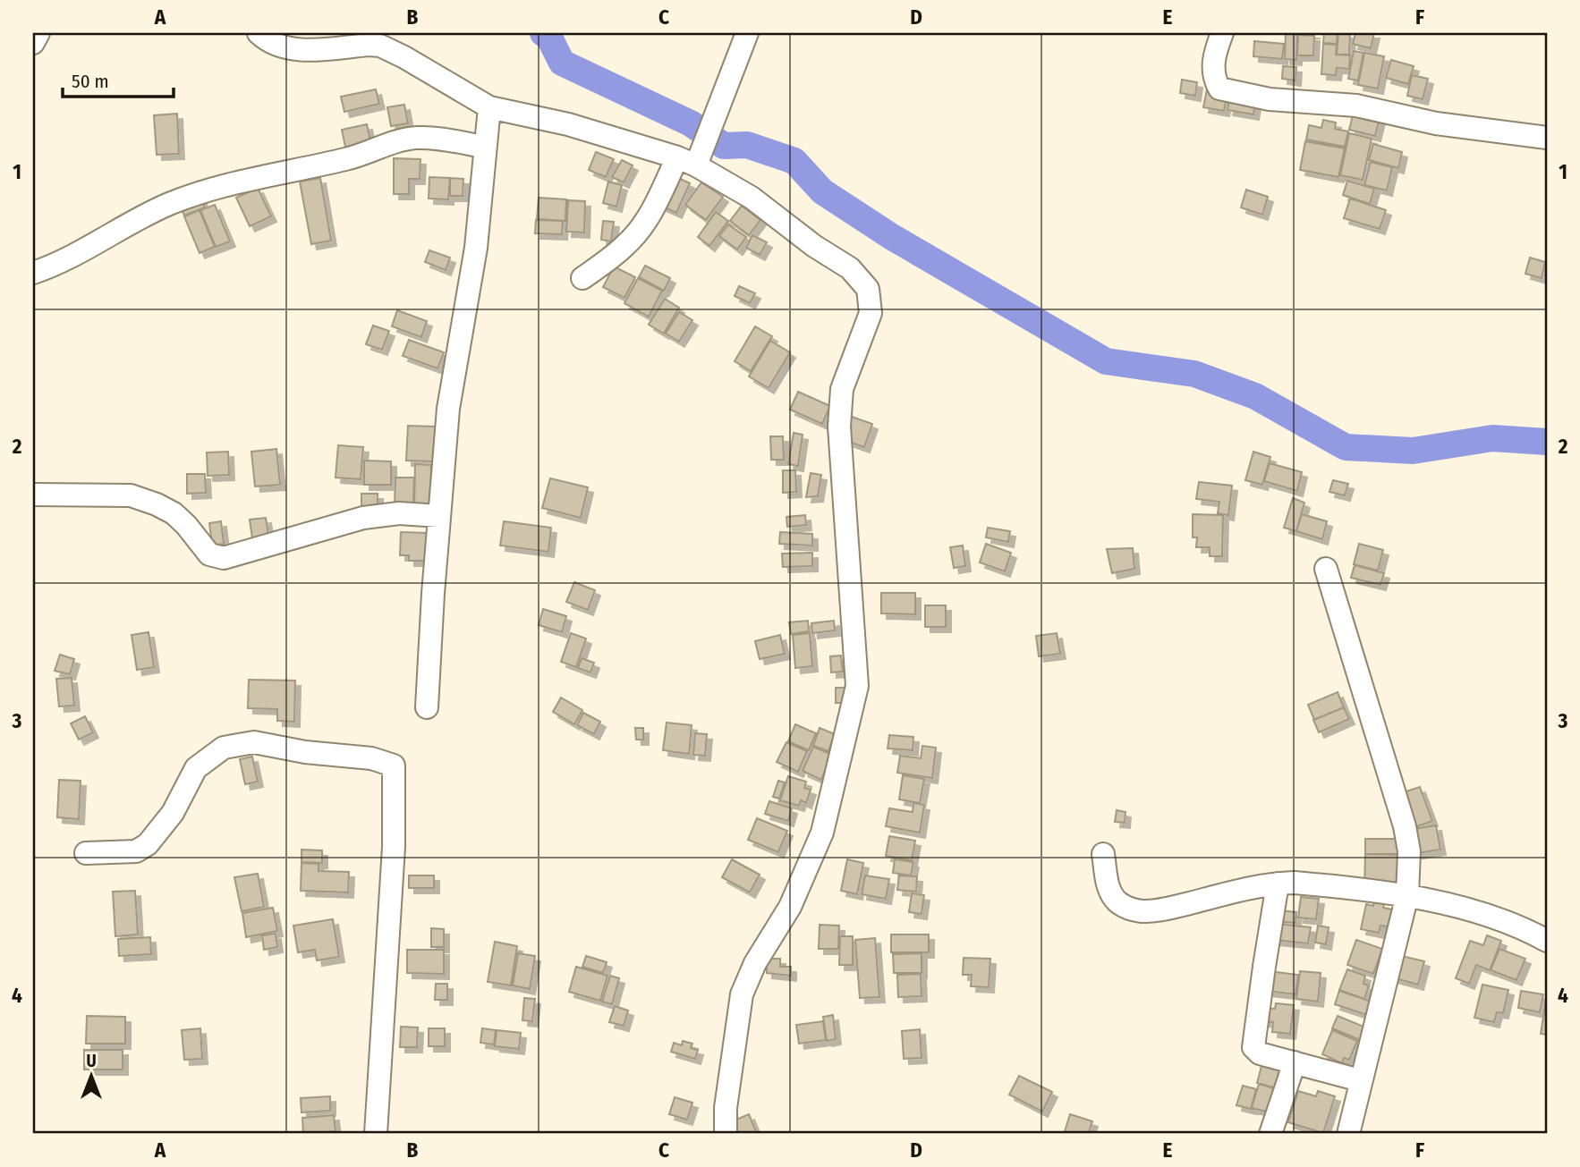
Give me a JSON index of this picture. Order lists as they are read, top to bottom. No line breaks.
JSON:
{"scale_bar":"50 m","north":"top","grid":{"columns":["A","B","C","D","E","F"],"rows":["1","2","3","4"]}}
